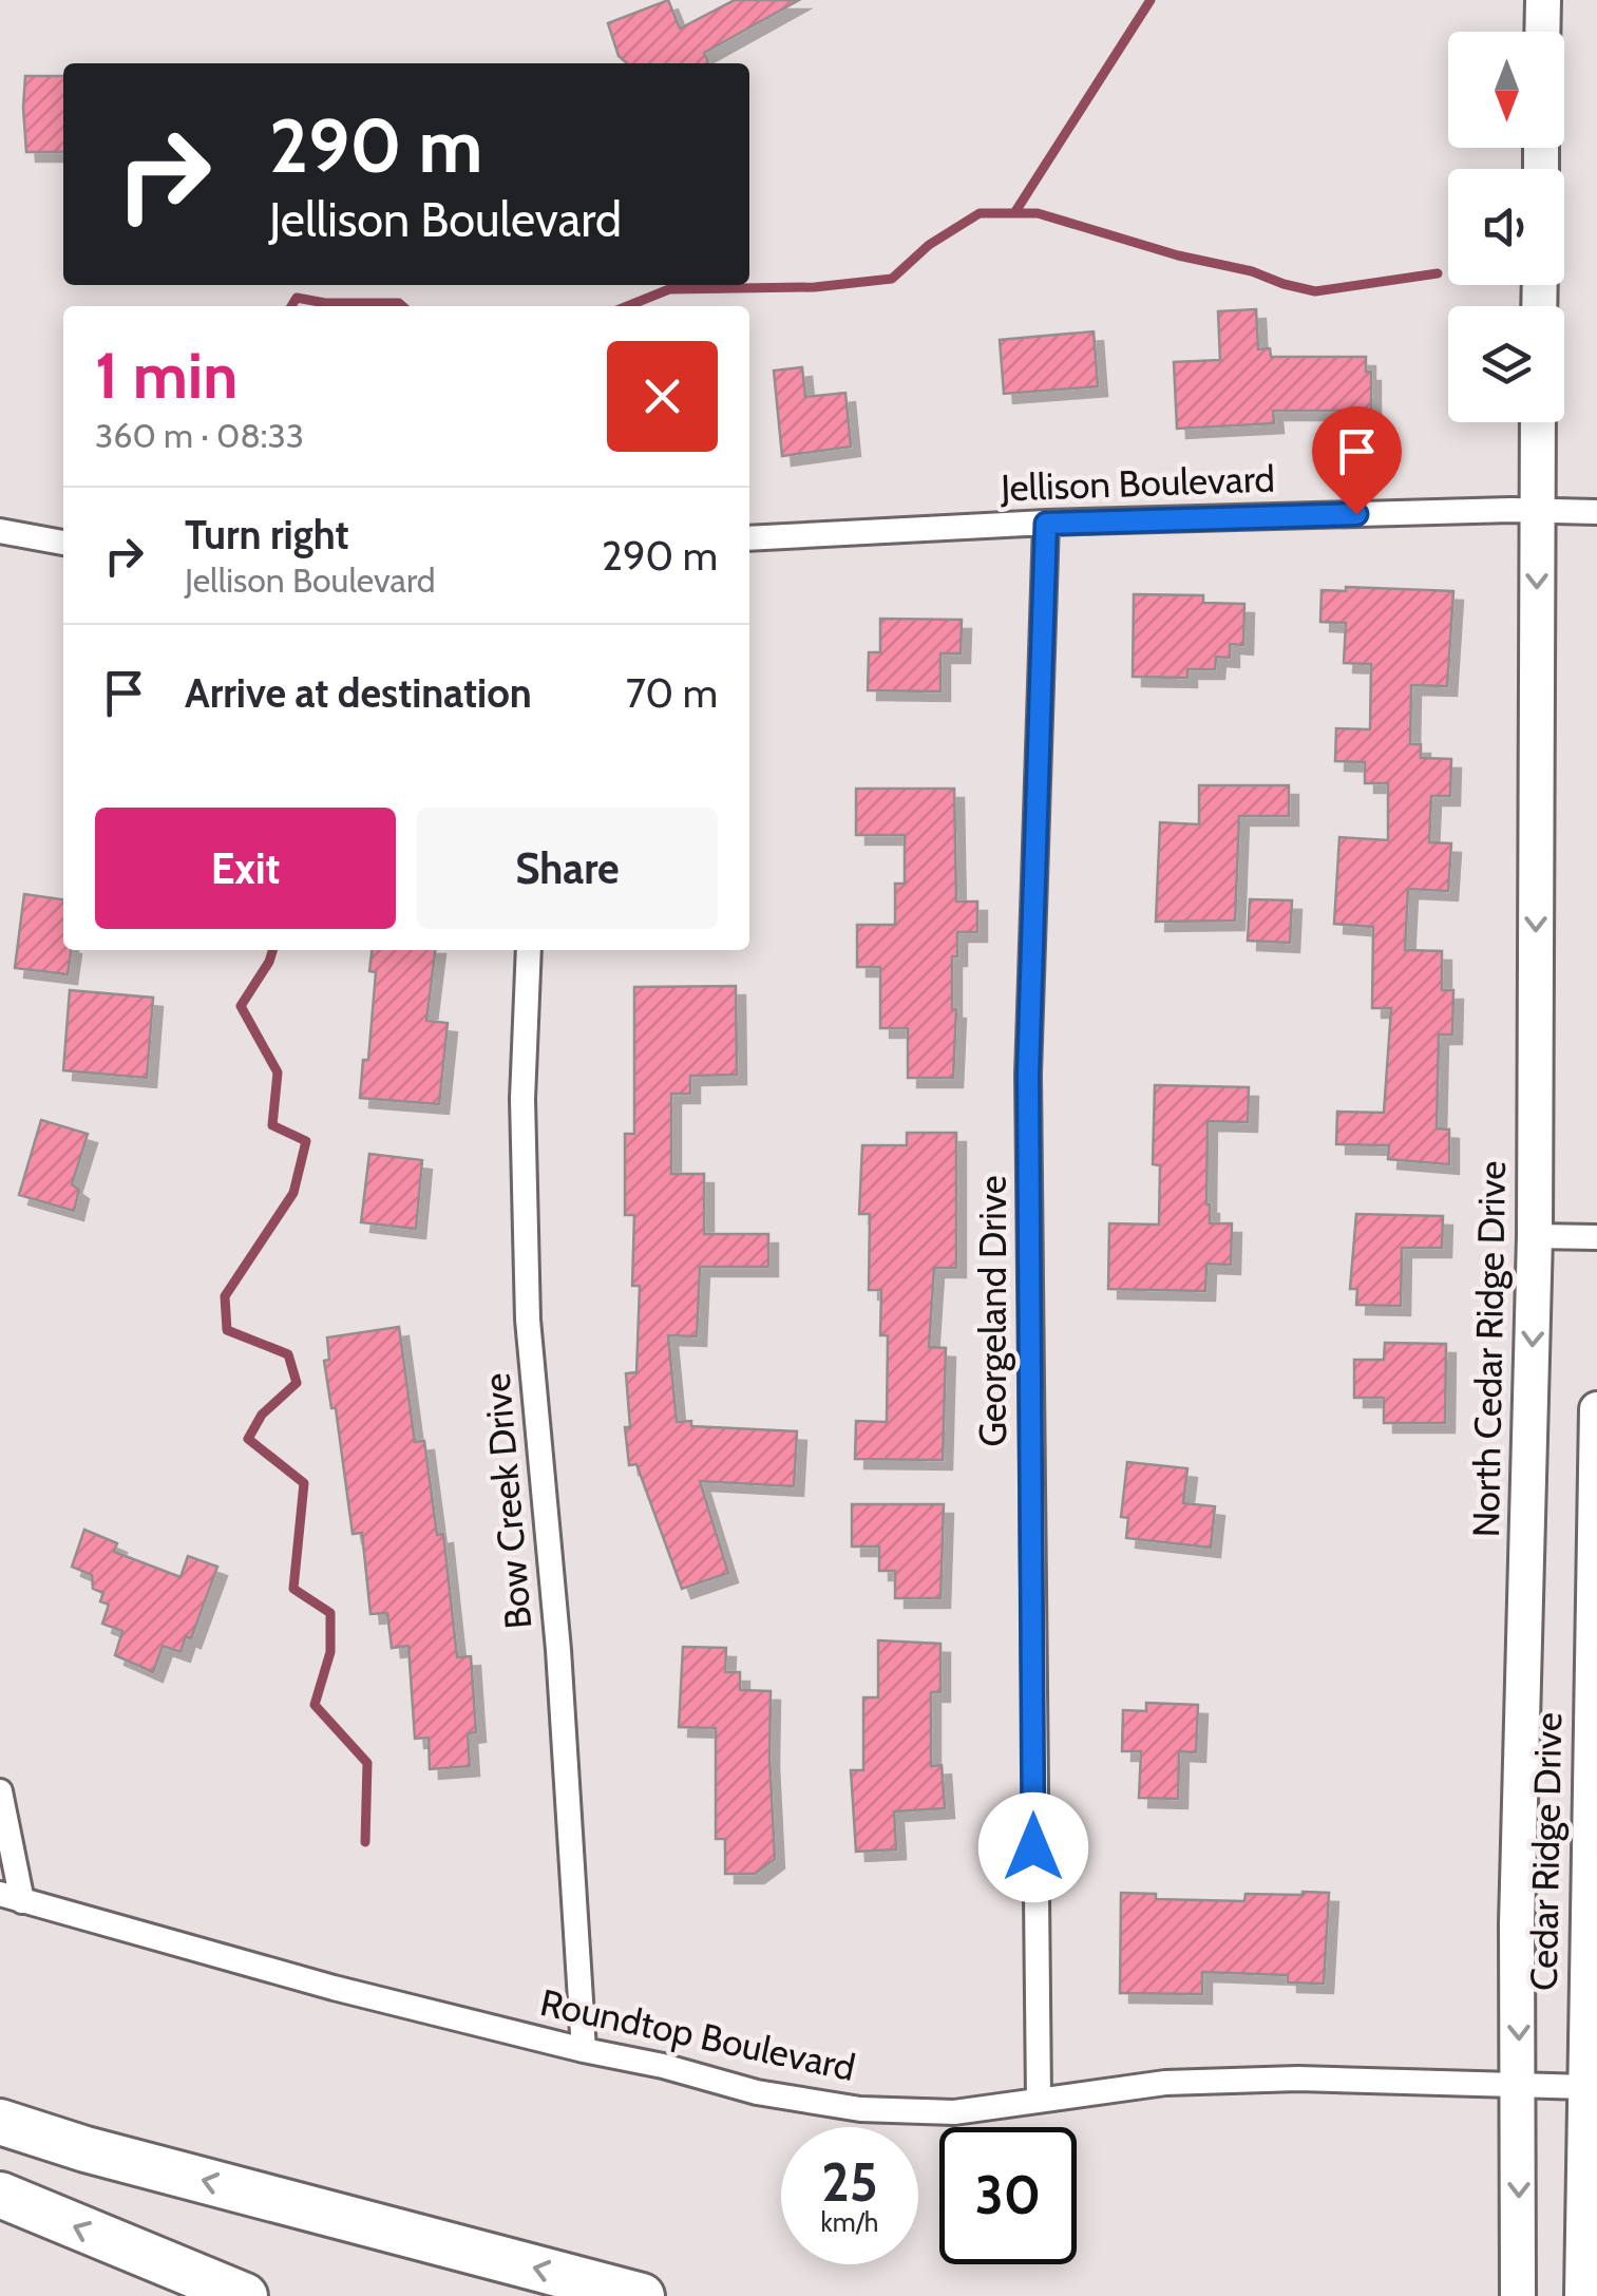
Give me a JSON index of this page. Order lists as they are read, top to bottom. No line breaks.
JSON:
{"streets":{"main road":["North Cedar Ridge Drive","Cedar Ridge Drive"],"street":["Jellison Boulevard","Georgeland Drive","Bow Creek Drive","Roundtop Boulevard"]},"crossings":[["Jellison Boulevard","Georgeland Drive"],["Jellison Boulevard","North Cedar Ridge Drive"],["Georgeland Drive","Roundtop Boulevard"],["North Cedar Ridge Drive","Roundtop Boulevard"],["Bow Creek Drive","Roundtop Boulevard"],["Cedar Ridge Drive","Roundtop Boulevard"]],"one_way":["North Cedar Ridge Drive"],"north":"bottom","page":{"turn":["290 m","Jellison Boulevard"],"heading":["1 min","360 m · 08:33"],"list":[{"name":"Turn right","note":"Jellison Boulevard","value":"290 m"},{"name":"Arrive at destination","value":"70 m"}],"buttons":["Exit","Share"],"speed":"25 km/h","limit":"30"}}
